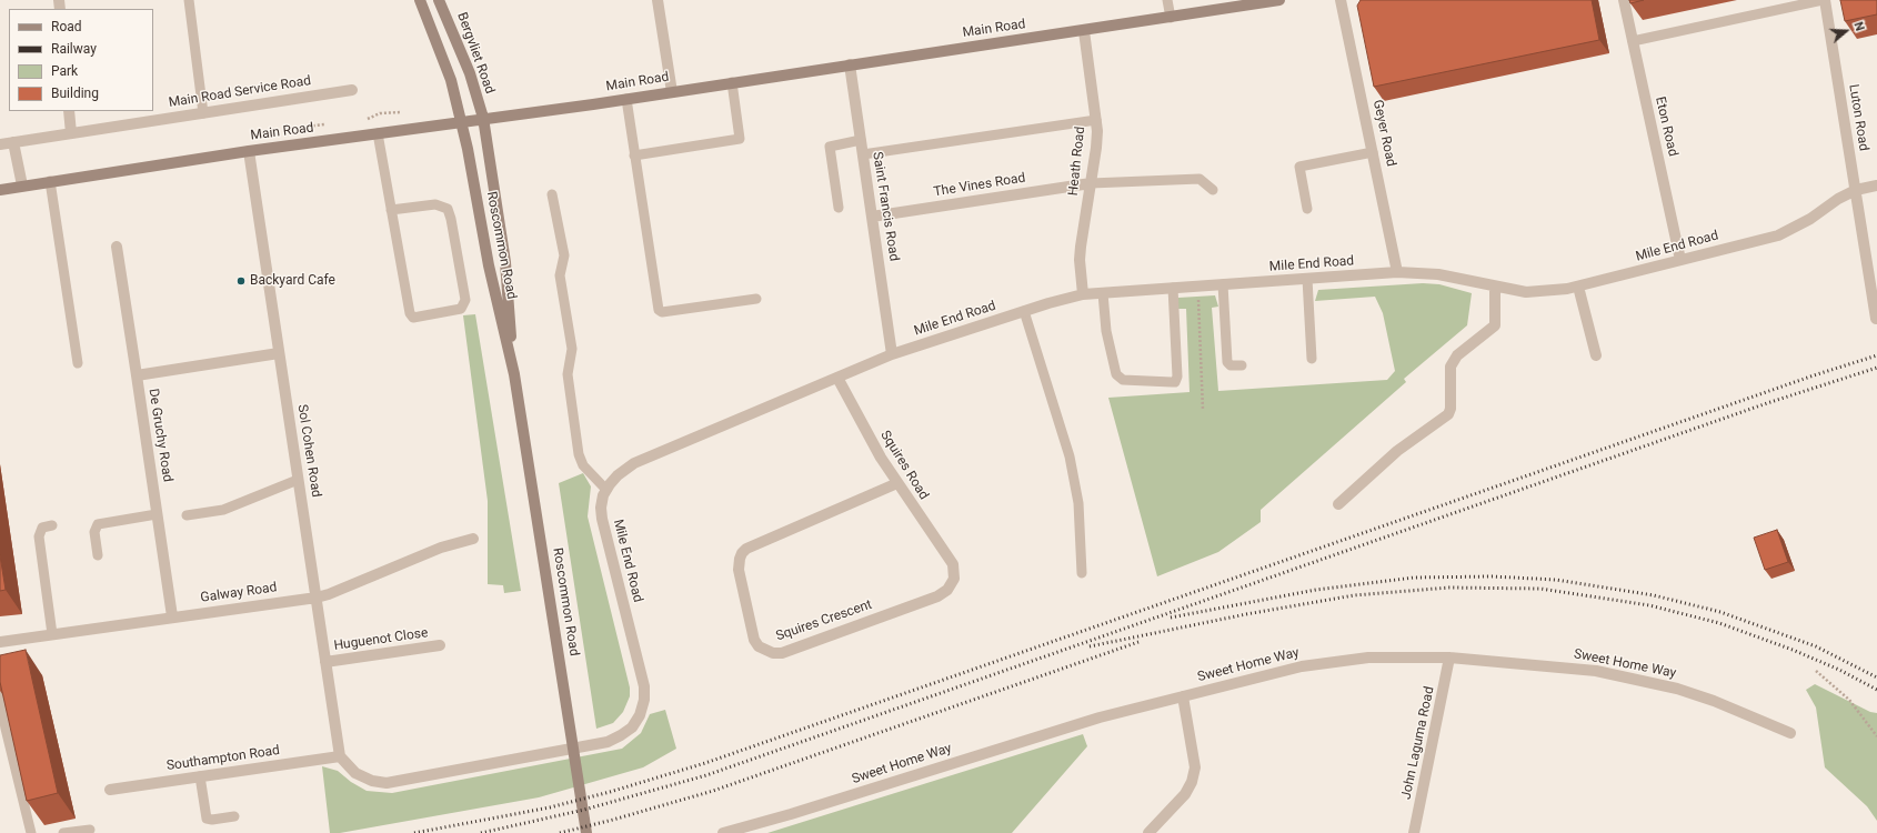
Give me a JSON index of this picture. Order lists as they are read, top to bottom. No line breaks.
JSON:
{"streets":{"main road":["Main Road","Bergvliet Road","Roscommon Road"],"street":["Main Road Service Road","Luton Road","Eton Road","Geyer Road","Heath Road","The Vines Road","Saint Francis Road","Mile End Road","De Gruchy Road","Sol Cohen Road","Squires Road","Galway Road","Squires Crescent","Huguenot Close","Sweet Home Way","John Laguma Road","Southampton Road"]},"crossings":[["Main Road","Bergvliet Road"],["Main Road","Heath Road"],["Main Road","Saint Francis Road"],["Main Road","Roscommon Road"],["Main Road","Sol Cohen Road"],["Bergvliet Road","Roscommon Road"],["Luton Road","Mile End Road"],["Eton Road","Mile End Road"],["Geyer Road","Mile End Road"],["Heath Road","The Vines Road"],["Heath Road","Mile End Road"],["The Vines Road","Saint Francis Road"],["Saint Francis Road","Mile End Road"],["Mile End Road","Sol Cohen Road"],["Mile End Road","Squires Road"],["Mile End Road","Southampton Road"],["De Gruchy Road","Sol Cohen Road"],["De Gruchy Road","Galway Road"],["Sol Cohen Road","Galway Road"],["Sol Cohen Road","Huguenot Close"],["Sol Cohen Road","Southampton Road"],["Squires Road","Squires Crescent"],["Sweet Home Way","John Laguma Road"]],"places":["Backyard Cafe"],"legend":["Road","Railway","Park","Building"],"north":"right"}
